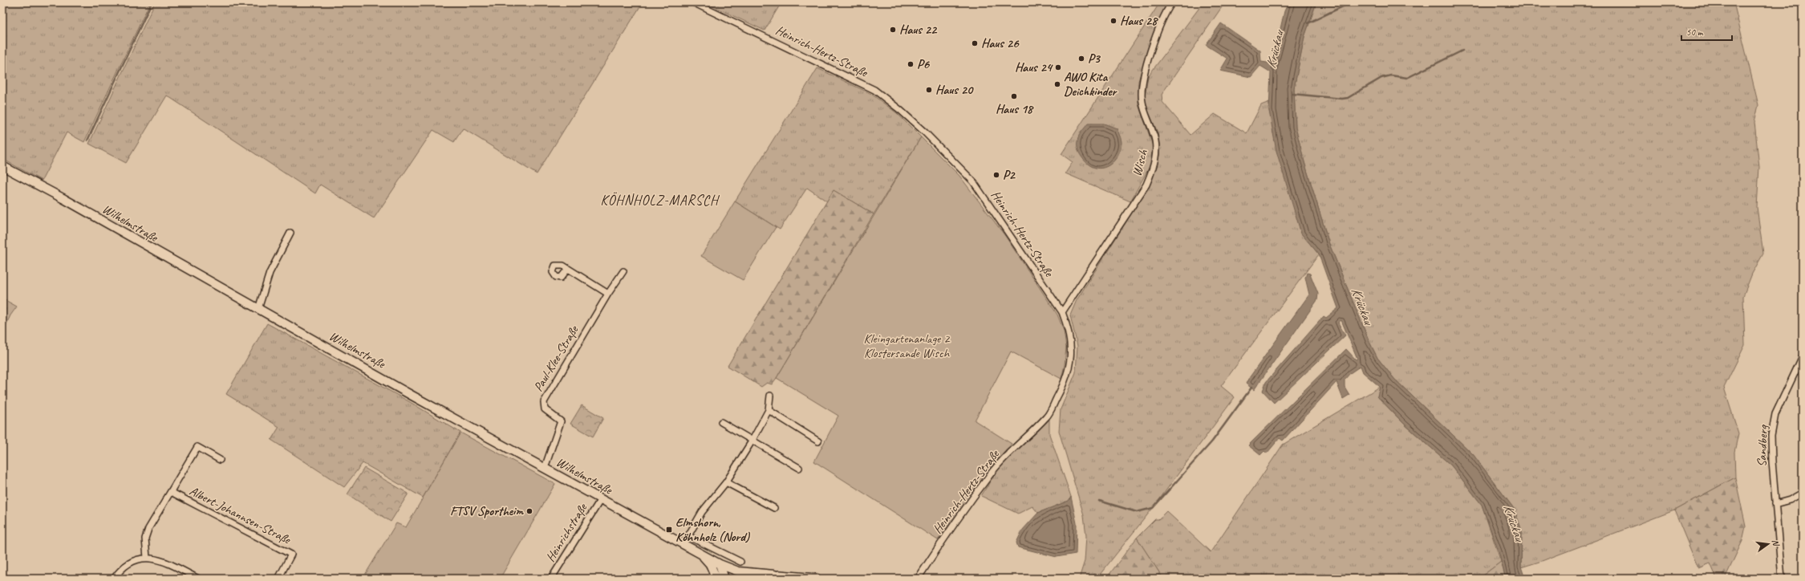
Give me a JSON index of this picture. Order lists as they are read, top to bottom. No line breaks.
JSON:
{"streets":{"main road":["Wilhelmstraße"],"street":["Heinrich-Hertz-Straße","Wisch","Paul-Klee-Straße","Sandberg","Albert-Johannsen-Straße","Heinrichstraße"]},"crossings":[["Heinrich-Hertz-Straße","Wisch"],["Wilhelmstraße","Paul-Klee-Straße"],["Wilhelmstraße","Heinrichstraße"]],"districts":["KÖHNHOLZ-MARSCH"],"water":["Krückau"],"parks":["Kleingartenanlage 2 Klostersande Wisch"],"places":{"other":["Haus 28","Haus 22","Haus 26","P3","P6","Haus 24","AWO Kita Deichkinder","Haus 20","Haus 18","P2","FTSV Sportheim"],"transit":["Elmshorn, Köhnholz (Nord)"]},"scale_bar":"50 m","north":"right"}
